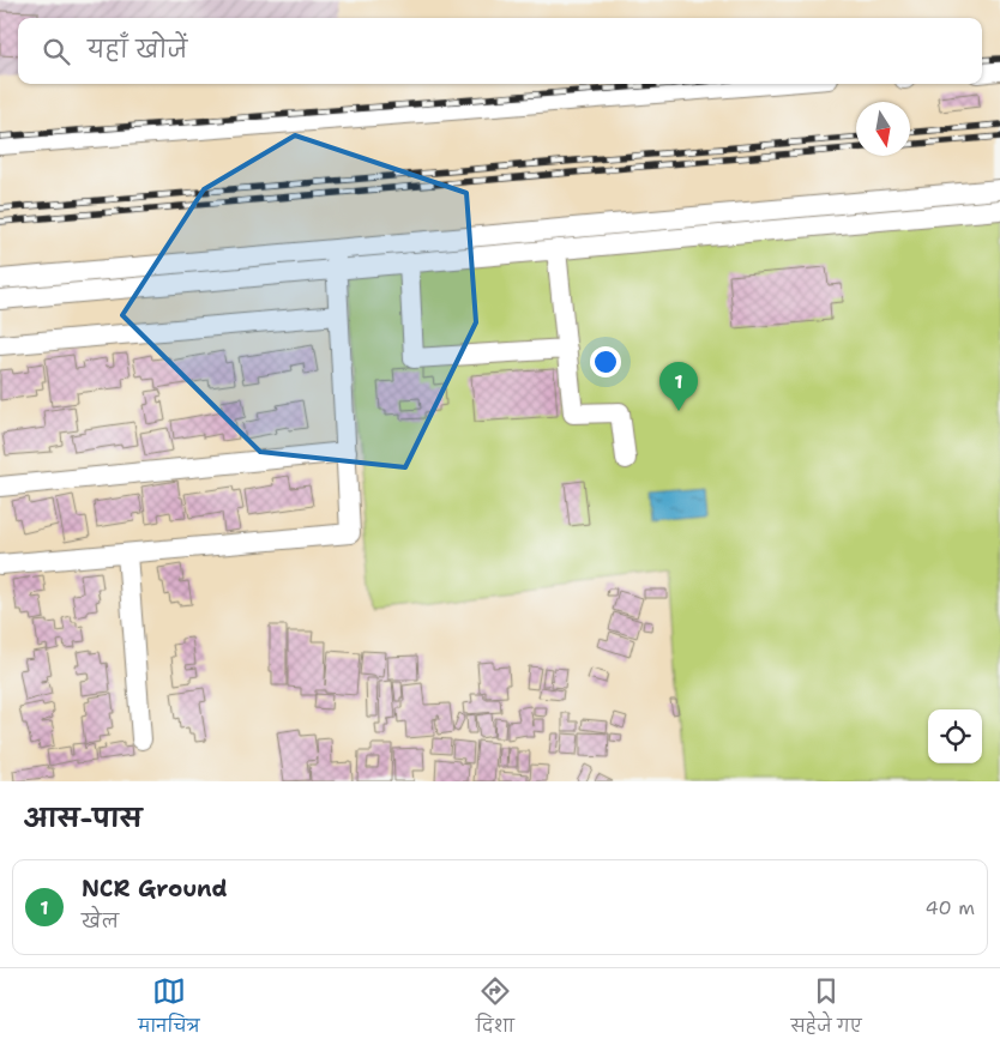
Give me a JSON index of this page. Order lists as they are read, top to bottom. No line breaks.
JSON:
{"north":"bottom","page":{"search":"यहाँ खोजें","pins":"1","heading":"आस-पास","list":[{"mark":"1","name":"NCR Ground","note":"खेल","value":"40 m"}],"nav":["मानचित्र","दिशा","सहेजे गए"]}}
